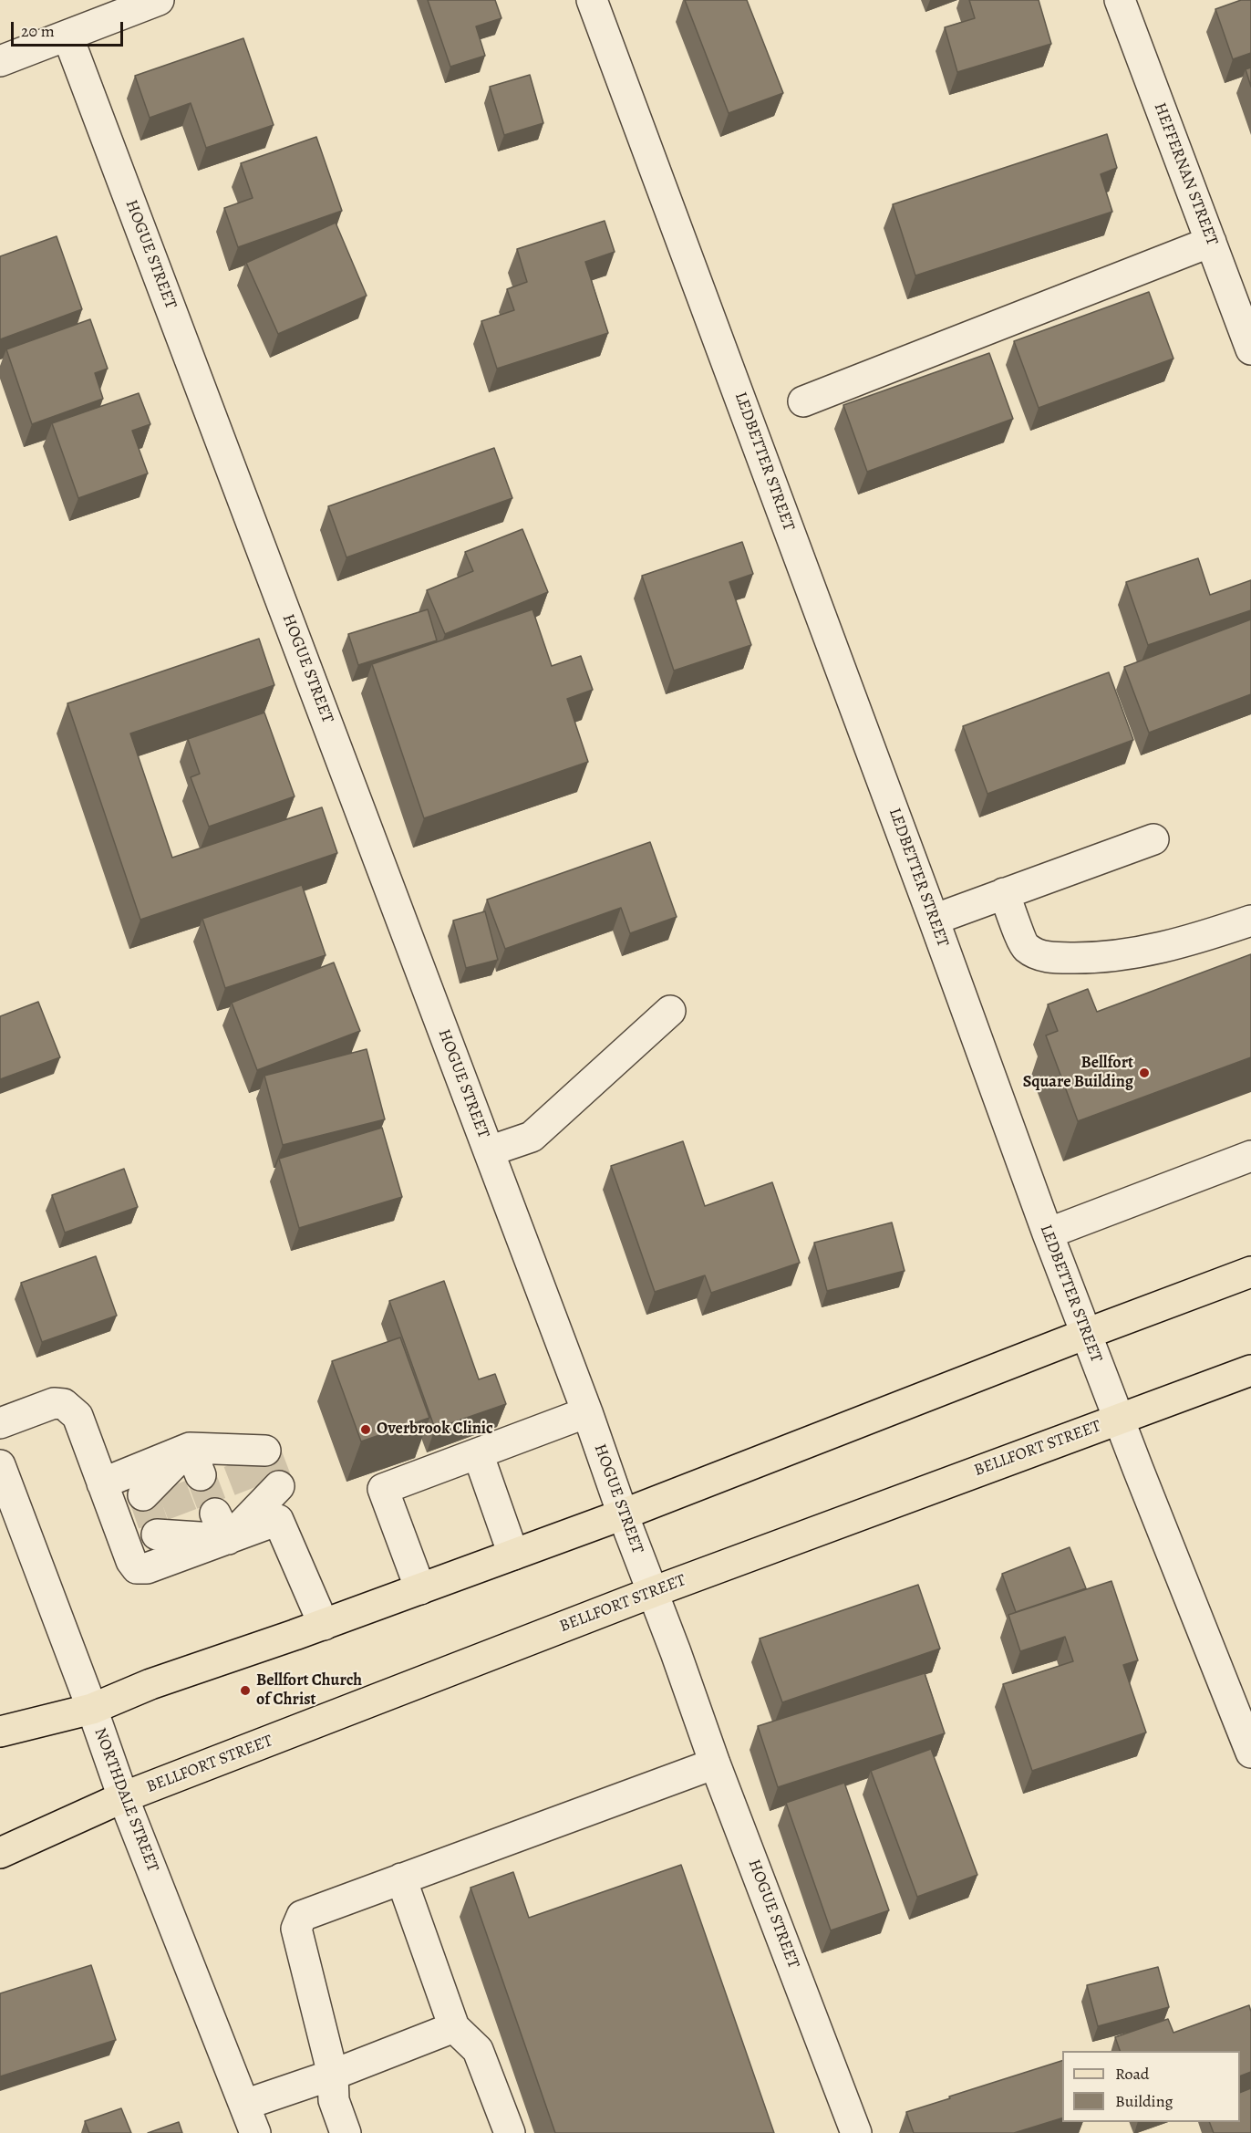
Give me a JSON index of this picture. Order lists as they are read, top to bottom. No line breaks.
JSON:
{"streets":{"main road":["BELLFORT STREET"],"street":["HEFFERNAN STREET","HOGUE STREET","LEDBETTER STREET","NORTHDALE STREET"]},"crossings":[["HOGUE STREET","BELLFORT STREET"],["LEDBETTER STREET","BELLFORT STREET"],["BELLFORT STREET","NORTHDALE STREET"]],"places":["Bellfort Square Building","Overbrook Clinic","Bellfort Church of Christ"],"legend":["Road","Building"],"scale_bar":"20 m"}
